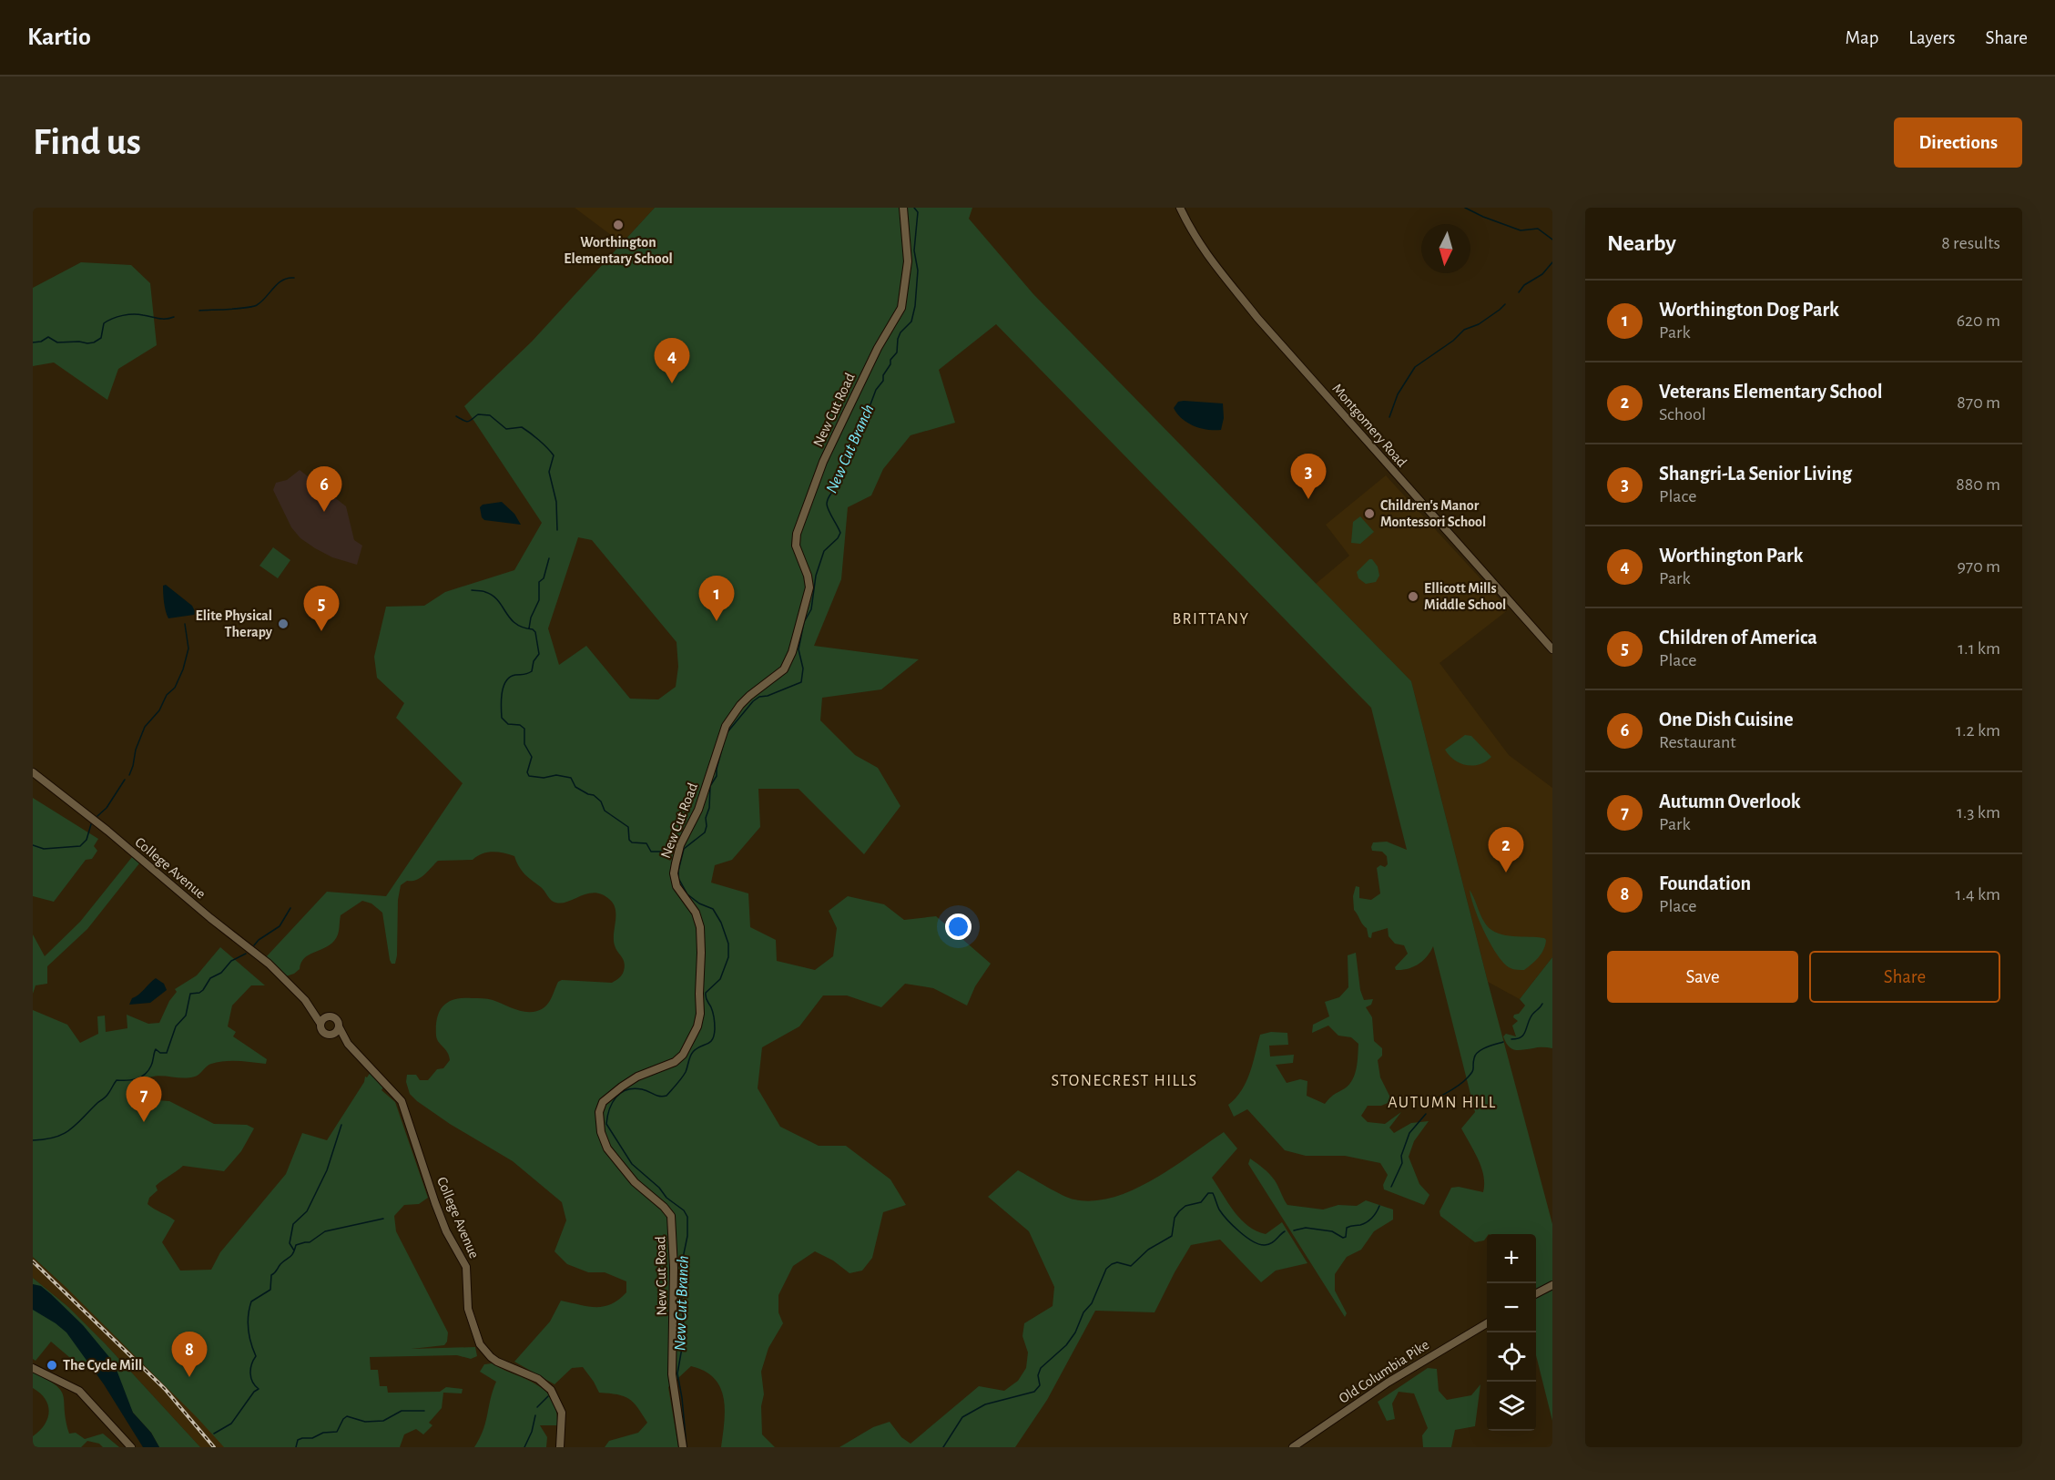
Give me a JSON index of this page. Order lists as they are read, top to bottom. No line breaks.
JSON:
{"streets":{"street":["New Cut Road","Montgomery Road","College Avenue","Old Columbia Pike"]},"districts":["BRITTANY","STONECREST HILLS","AUTUMN HILL"],"water":["New Cut Branch"],"places":["Worthington Elementary School","Children's Manor Montessori School","Ellicott Mills Middle School","Elite Physical Therapy","The Cycle Mill"],"north":"bottom","page":{"header":"Kartio","nav":["Map","Layers","Share"],"buttons":["Directions",["Save","Share"]],"title":"Find us","heading":["Nearby","8 results"],"list":[{"mark":"1","name":"Worthington Dog Park","note":"Park","value":"620 m"},{"mark":"2","name":"Veterans Elementary School","note":"School","value":"870 m"},{"mark":"3","name":"Shangri-La Senior Living","note":"Place","value":"880 m"},{"mark":"4","name":"Worthington Park","note":"Park","value":"970 m"},{"mark":"5","name":"Children of America","note":"Place","value":"1.1 km"},{"mark":"6","name":"One Dish Cuisine","note":"Restaurant","value":"1.2 km"},{"mark":"7","name":"Autumn Overlook","note":"Park","value":"1.3 km"},{"mark":"8","name":"Foundation","note":"Place","value":"1.4 km"}],"pins":["4","3","6","1","5","2","7","8"],"map_buttons":["+","−"]}}
